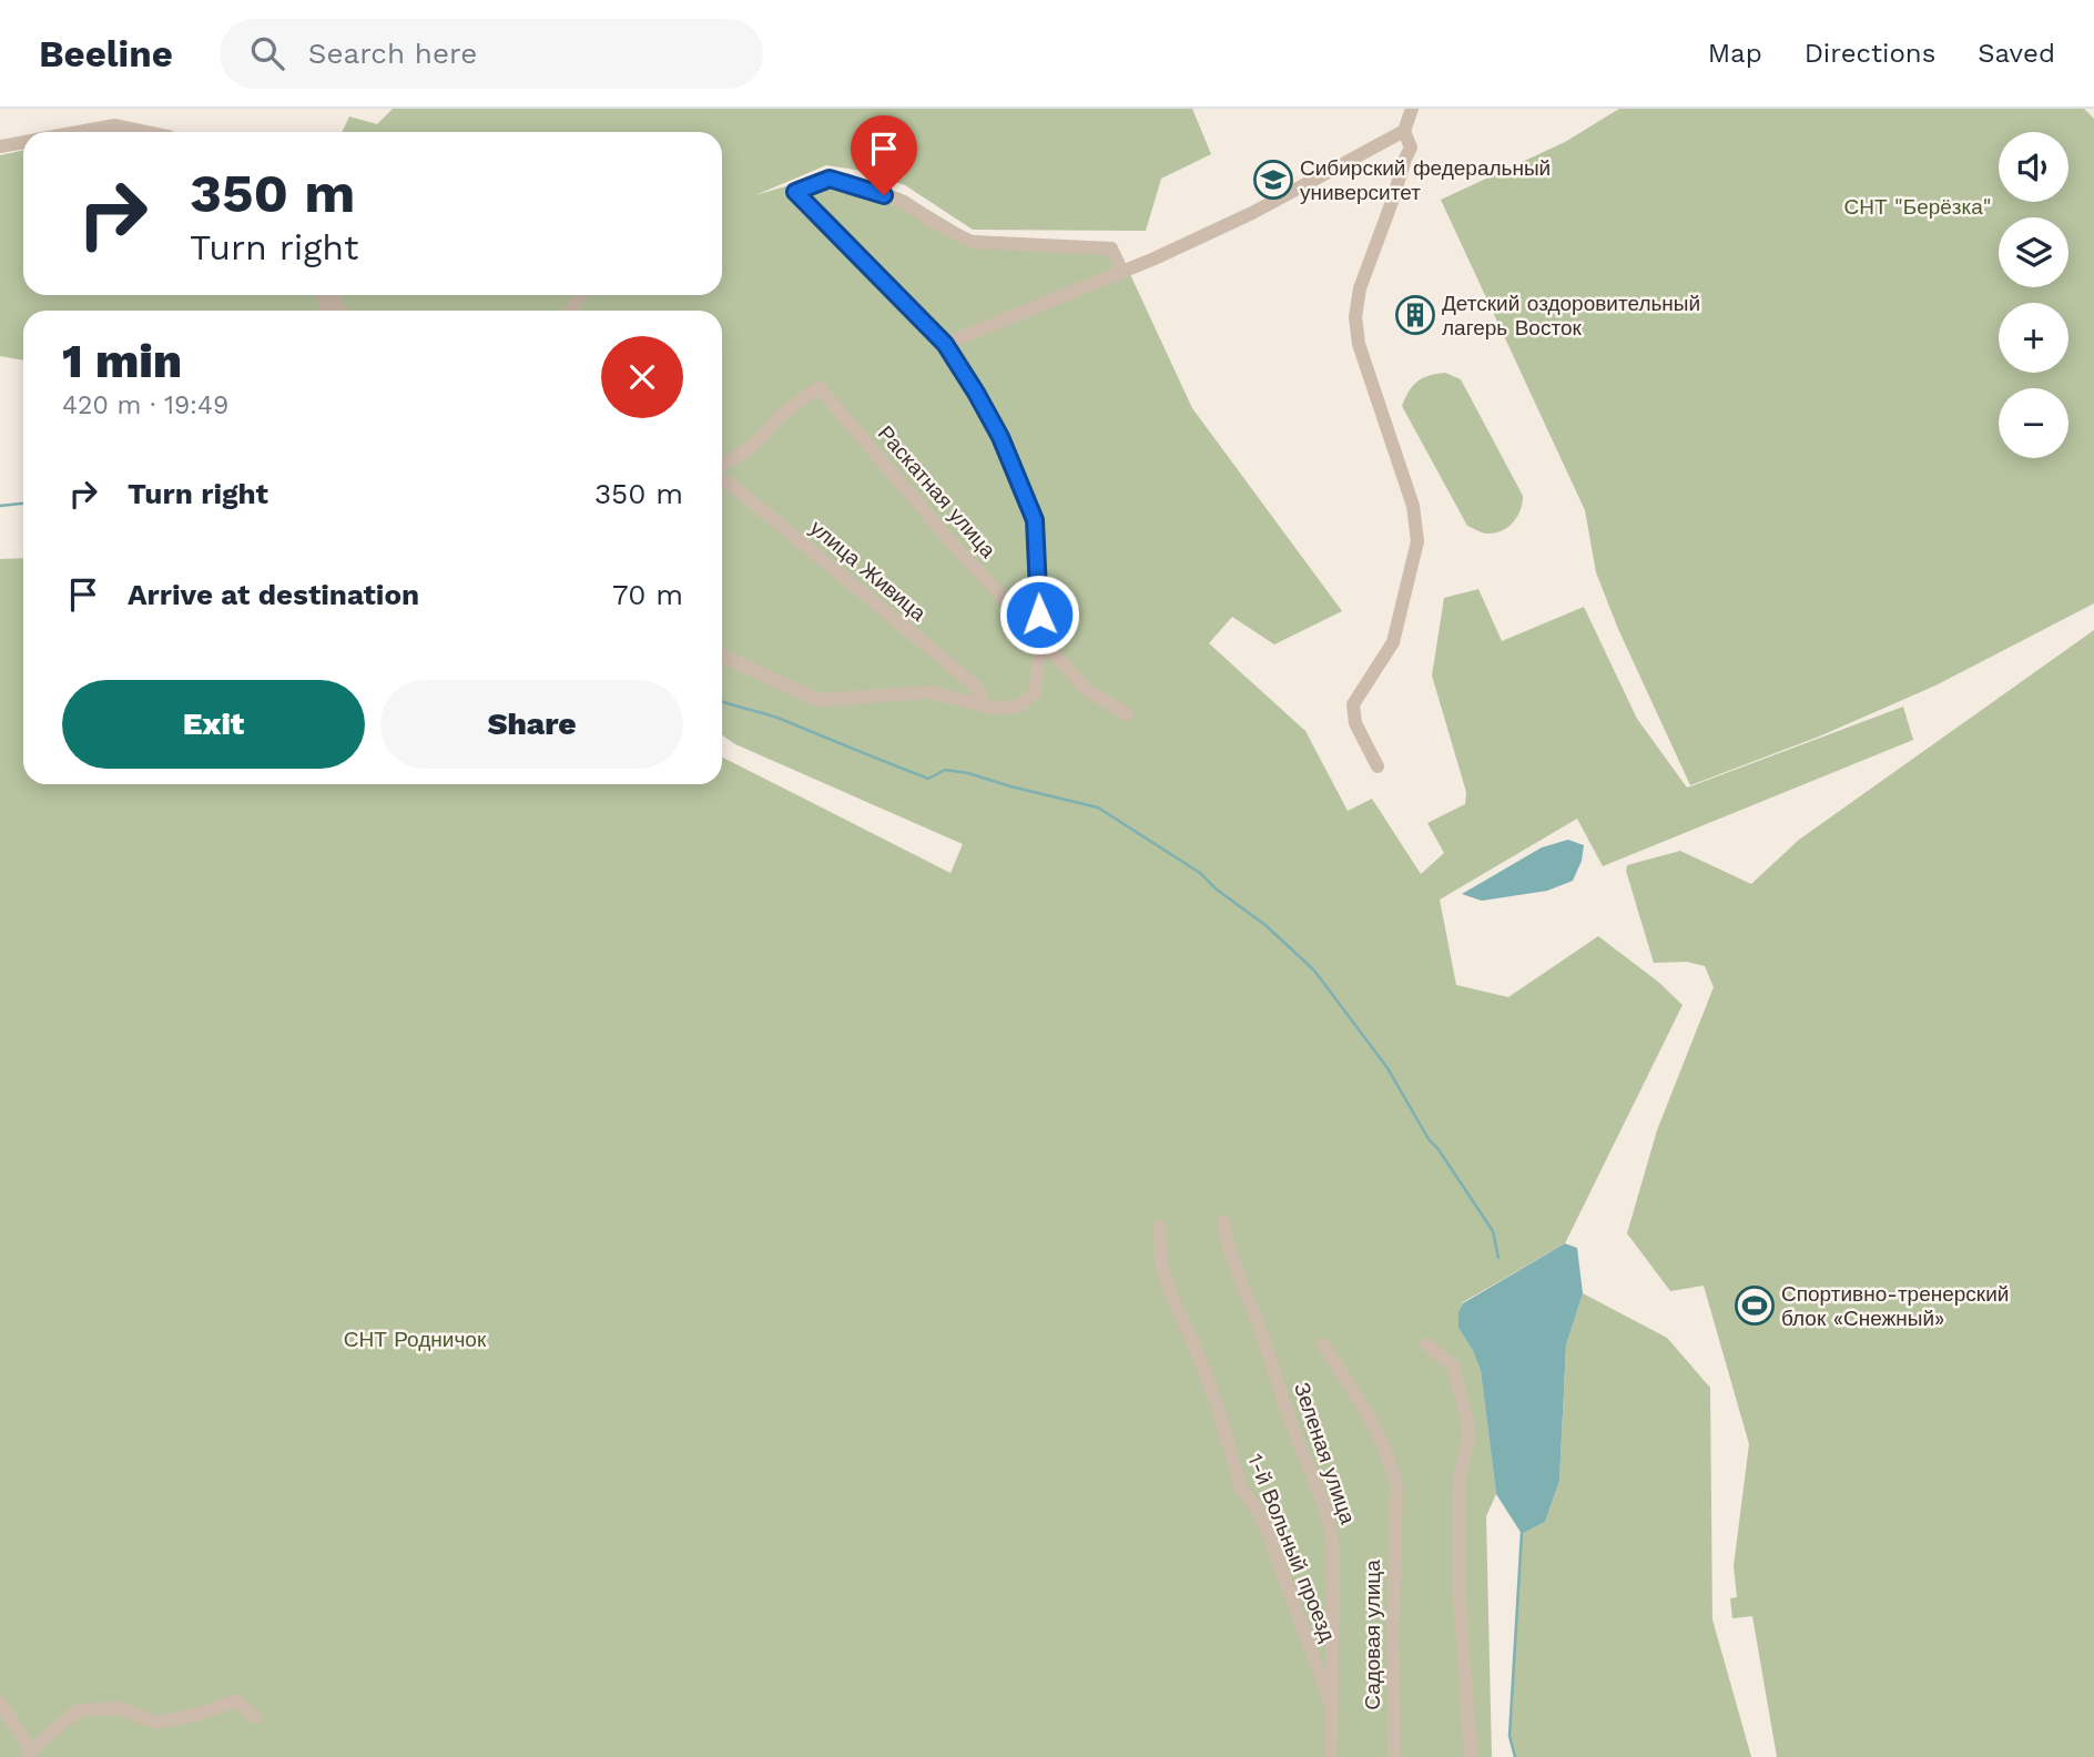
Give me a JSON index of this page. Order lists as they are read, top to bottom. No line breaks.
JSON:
{"streets":{"street":["Раскатная улица","улица Живица","Зеленая улица","1-й Вольный проезд","Садовая улица"]},"crossings":[["Зеленая улица","1-й Вольный проезд"]],"parks":["СНТ \"Берёзка\"","СНТ Родничок"],"places":{"school or university":["Сибирский федеральный университет"],"building":["Детский оздоровительный лагерь Восток"],"sports":["Спортивно-тренерский блок «Снежный»"]},"page":{"header":"Beeline","search":"Search here","nav":["Map","Directions","Saved"],"map_buttons":["+","−"],"turn":["350 m","Turn right"],"heading":["1 min","420 m · 19:49"],"list":[{"name":"Turn right","value":"350 m"},{"name":"Arrive at destination","value":"70 m"}],"buttons":["Exit","Share"]}}
